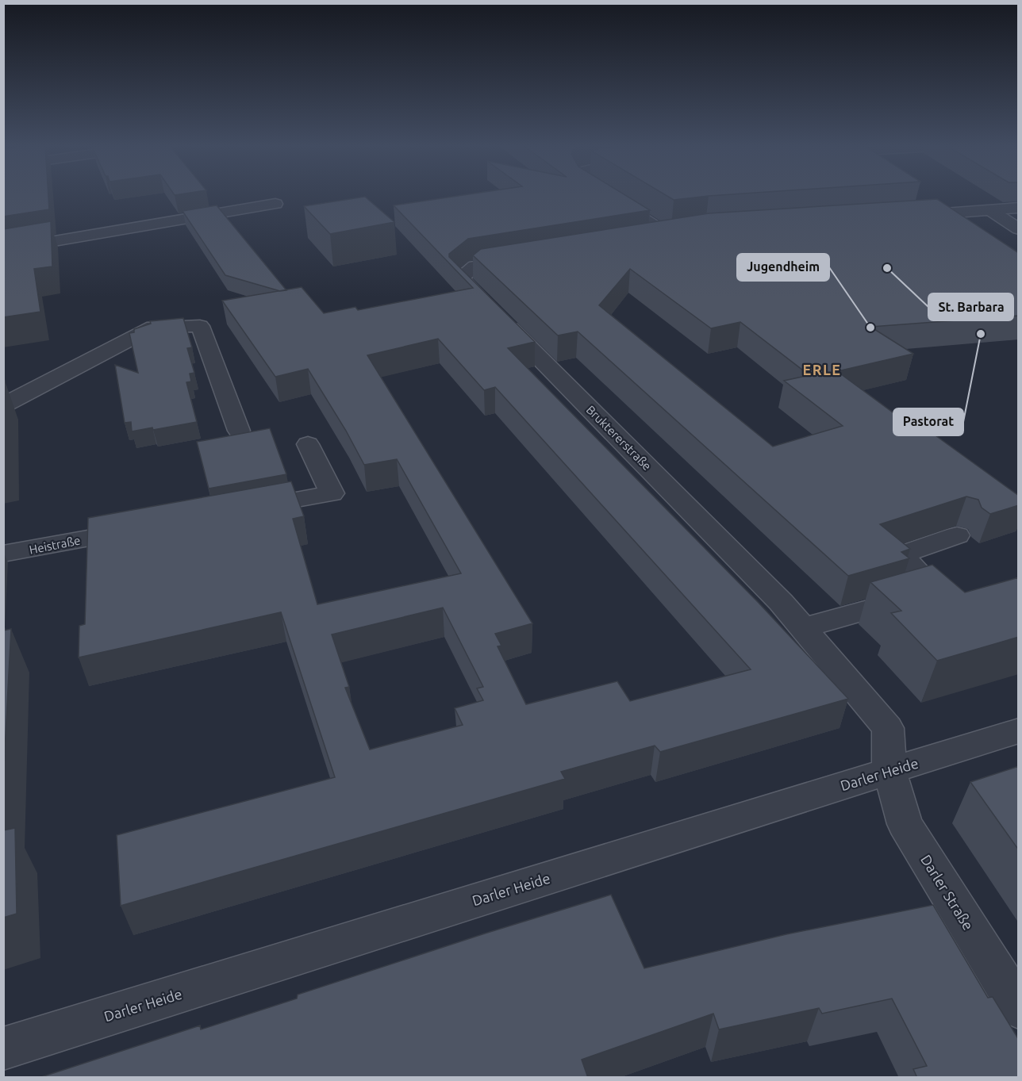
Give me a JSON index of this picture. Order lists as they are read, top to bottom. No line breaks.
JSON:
{"streets":{"street":["Bruktererstraße","Heistraße","Darler Heide","Darler Straße"]},"crossings":[["Bruktererstraße","Darler Heide"],["Bruktererstraße","Darler Straße"],["Darler Heide","Darler Straße"]],"districts":["ERLE"],"places":["St. Barbara","Jugendheim","Pastorat"]}
